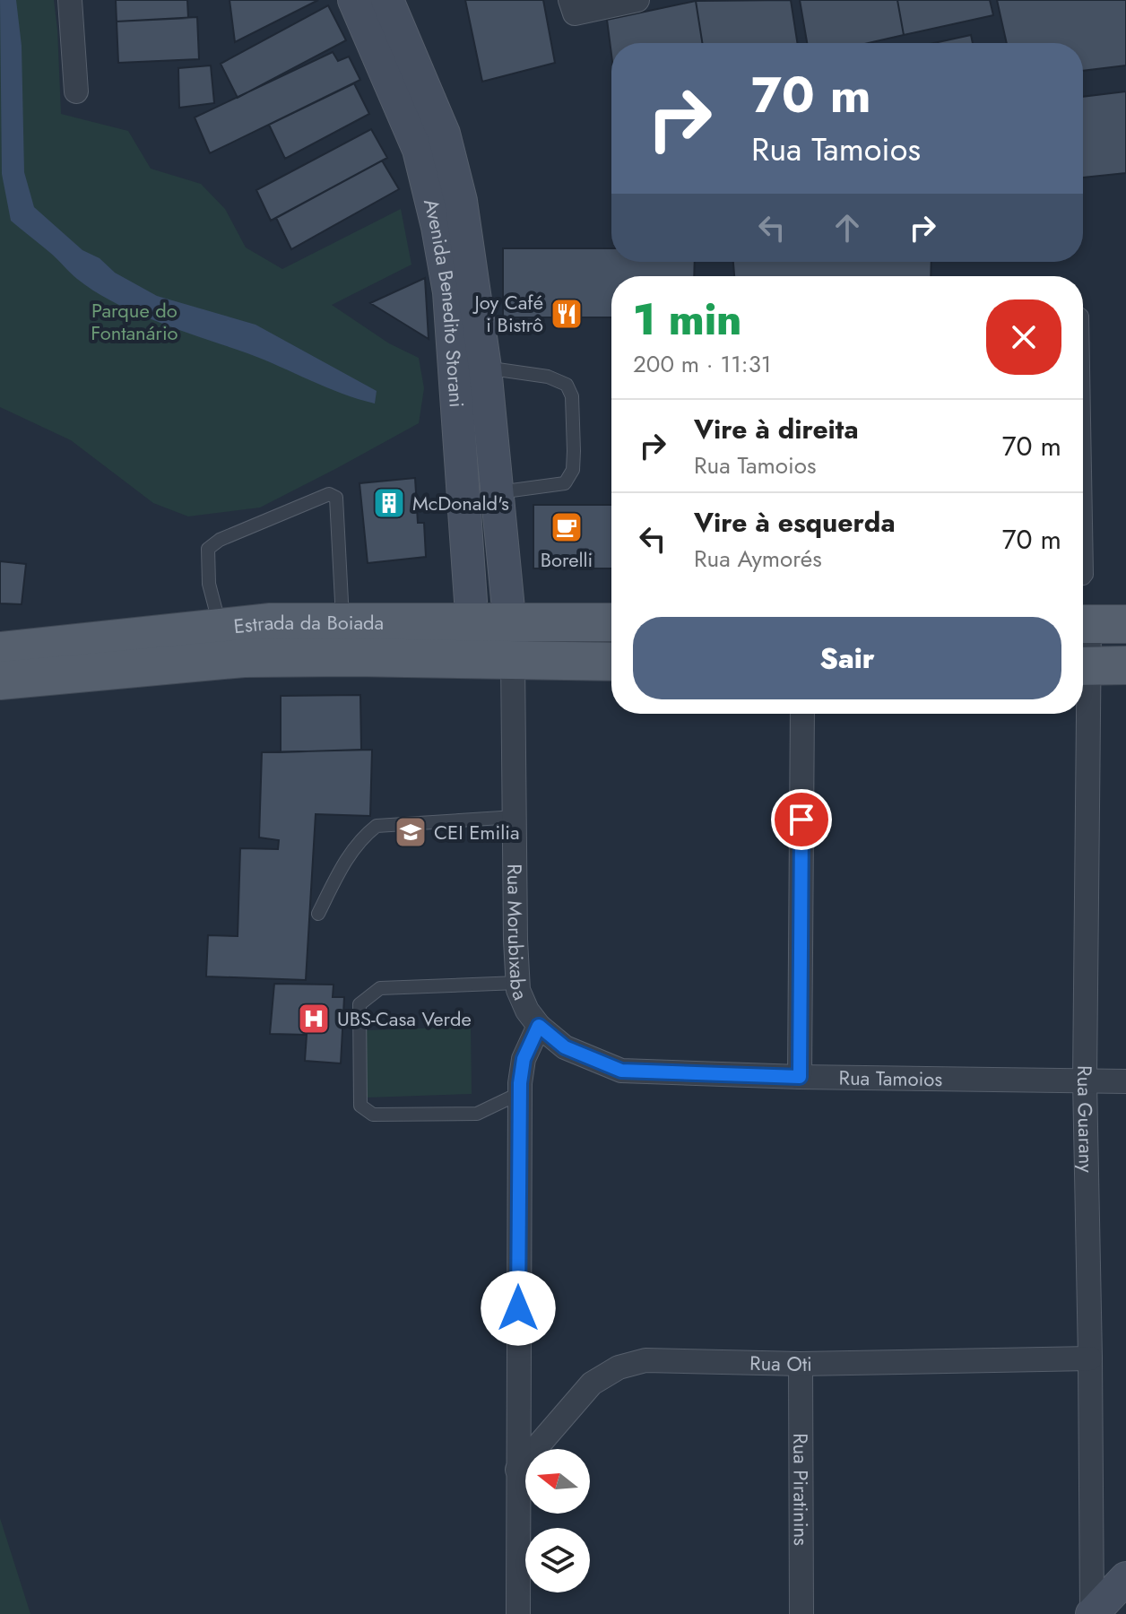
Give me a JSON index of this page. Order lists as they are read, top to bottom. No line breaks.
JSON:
{"streets":{"main road":["Avenida Benedito Storani","Estrada da Boiada"],"street":["Rua Morubixaba","Rua Tamoios","Rua Guarany","Rua Oti","Rua Piratinins"]},"crossings":[["Avenida Benedito Storani","Estrada da Boiada"],["Avenida Benedito Storani","Rua Morubixaba"],["Estrada da Boiada","Rua Morubixaba"],["Rua Morubixaba","Rua Tamoios"],["Rua Tamoios","Rua Guarany"],["Rua Guarany","Rua Oti"],["Rua Oti","Rua Piratinins"]],"parks":["Parque do Fontanário"],"places":{"restaurant":["Joy Café i Bistrô"],"building":["McDonald's"],"cafe":["Borelli"],"school or university":["CEI Emilia"],"hospital":["UBS-Casa Verde"]},"north":"left","page":{"turn":["70 m","Rua Tamoios"],"heading":["1 min","200 m · 11:31"],"list":[{"name":"Vire à direita","note":"Rua Tamoios","value":"70 m"},{"name":"Vire à esquerda","note":"Rua Aymorés","value":"70 m"}],"buttons":"Sair"}}
